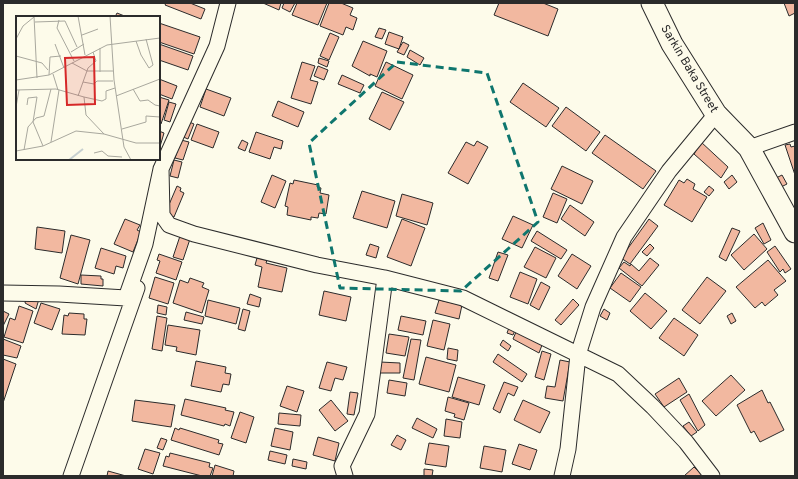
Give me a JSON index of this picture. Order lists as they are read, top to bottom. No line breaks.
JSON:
{"streets":{"street":["Sarkin Baka Street"]}}
